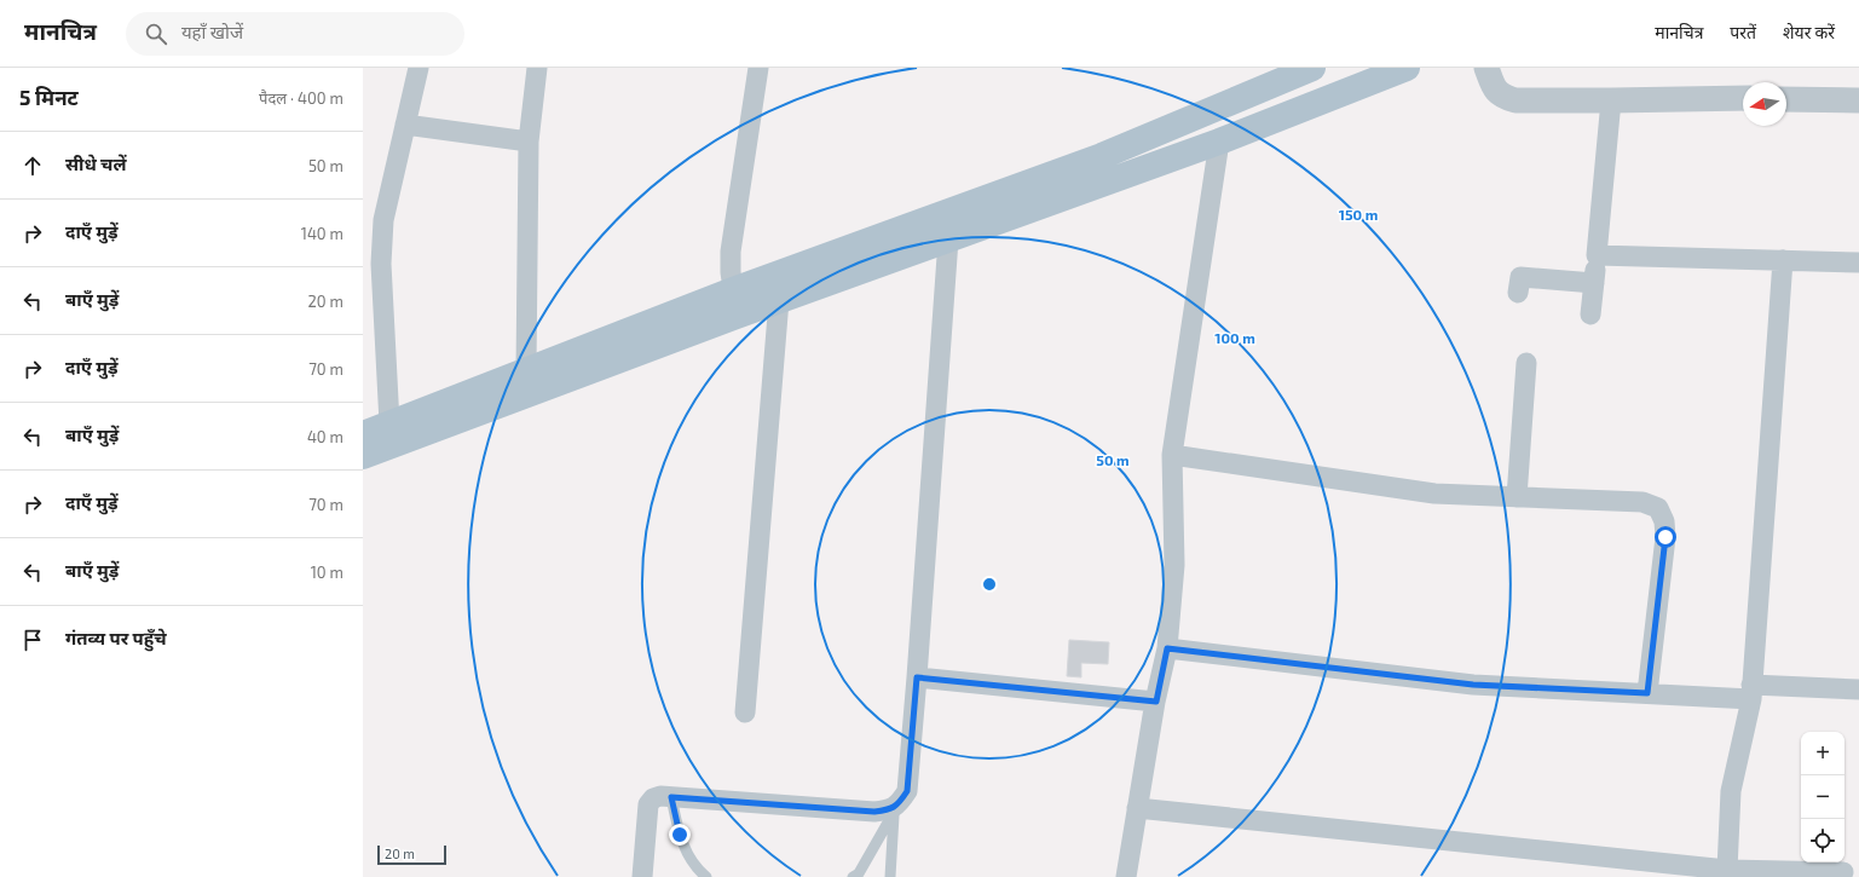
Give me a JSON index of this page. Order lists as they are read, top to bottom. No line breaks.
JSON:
{"scale_bar":"20 m","north":"left","page":{"header":"मानचित्र","search":"यहाँ खोजें","nav":["मानचित्र","परतें","शेयर करें"],"heading":["5 मिनट","पैदल · 400 m"],"list":[["सीधे चलें","50 m"],["दाएँ मुड़ें","140 m"],["बाएँ मुड़ें","20 m"],["दाएँ मुड़ें","70 m"],["बाएँ मुड़ें","40 m"],["दाएँ मुड़ें","70 m"],["बाएँ मुड़ें","10 m"],"गंतव्य पर पहुँचे"],"map_buttons":["+","−"],"scale":"20 m"},"rings":["150 m","100 m","50 m"]}
